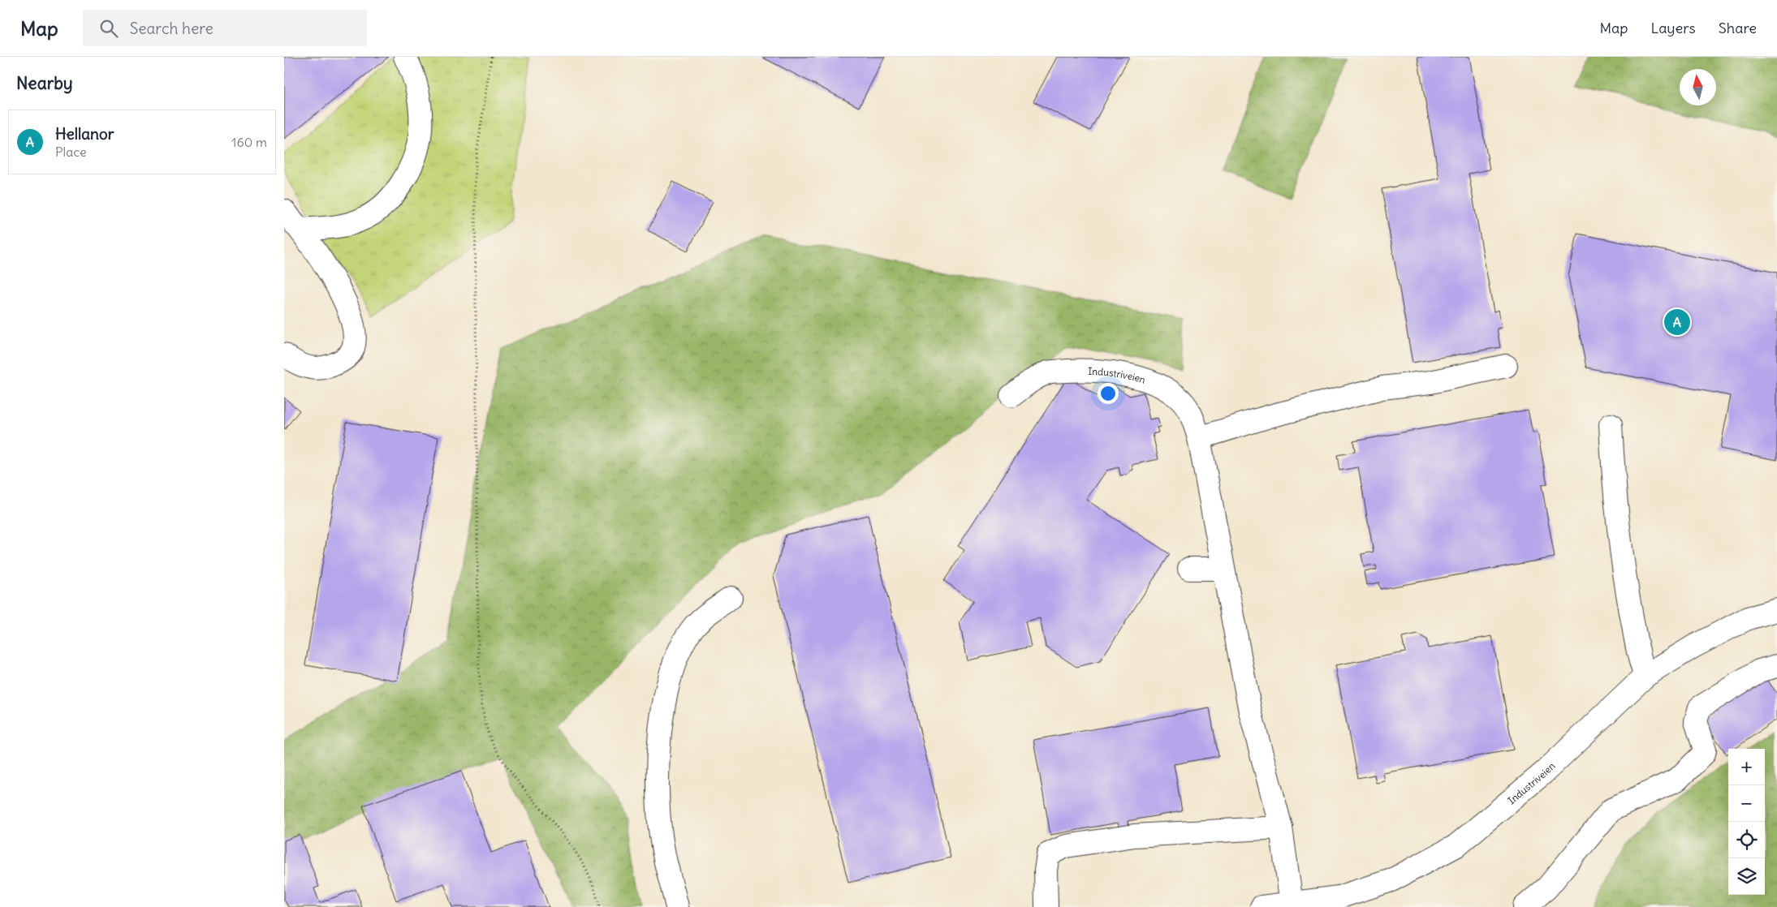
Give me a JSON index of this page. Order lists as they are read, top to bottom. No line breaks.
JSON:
{"streets":{"street":["Industriveien"]},"north":"top","page":{"header":"Map","search":"Search here","nav":["Map","Layers","Share"],"heading":"Nearby","list":[{"mark":"A","name":"Hellanor","note":"Place","value":"160 m"}],"pins":"A","map_buttons":["+","−"]}}
